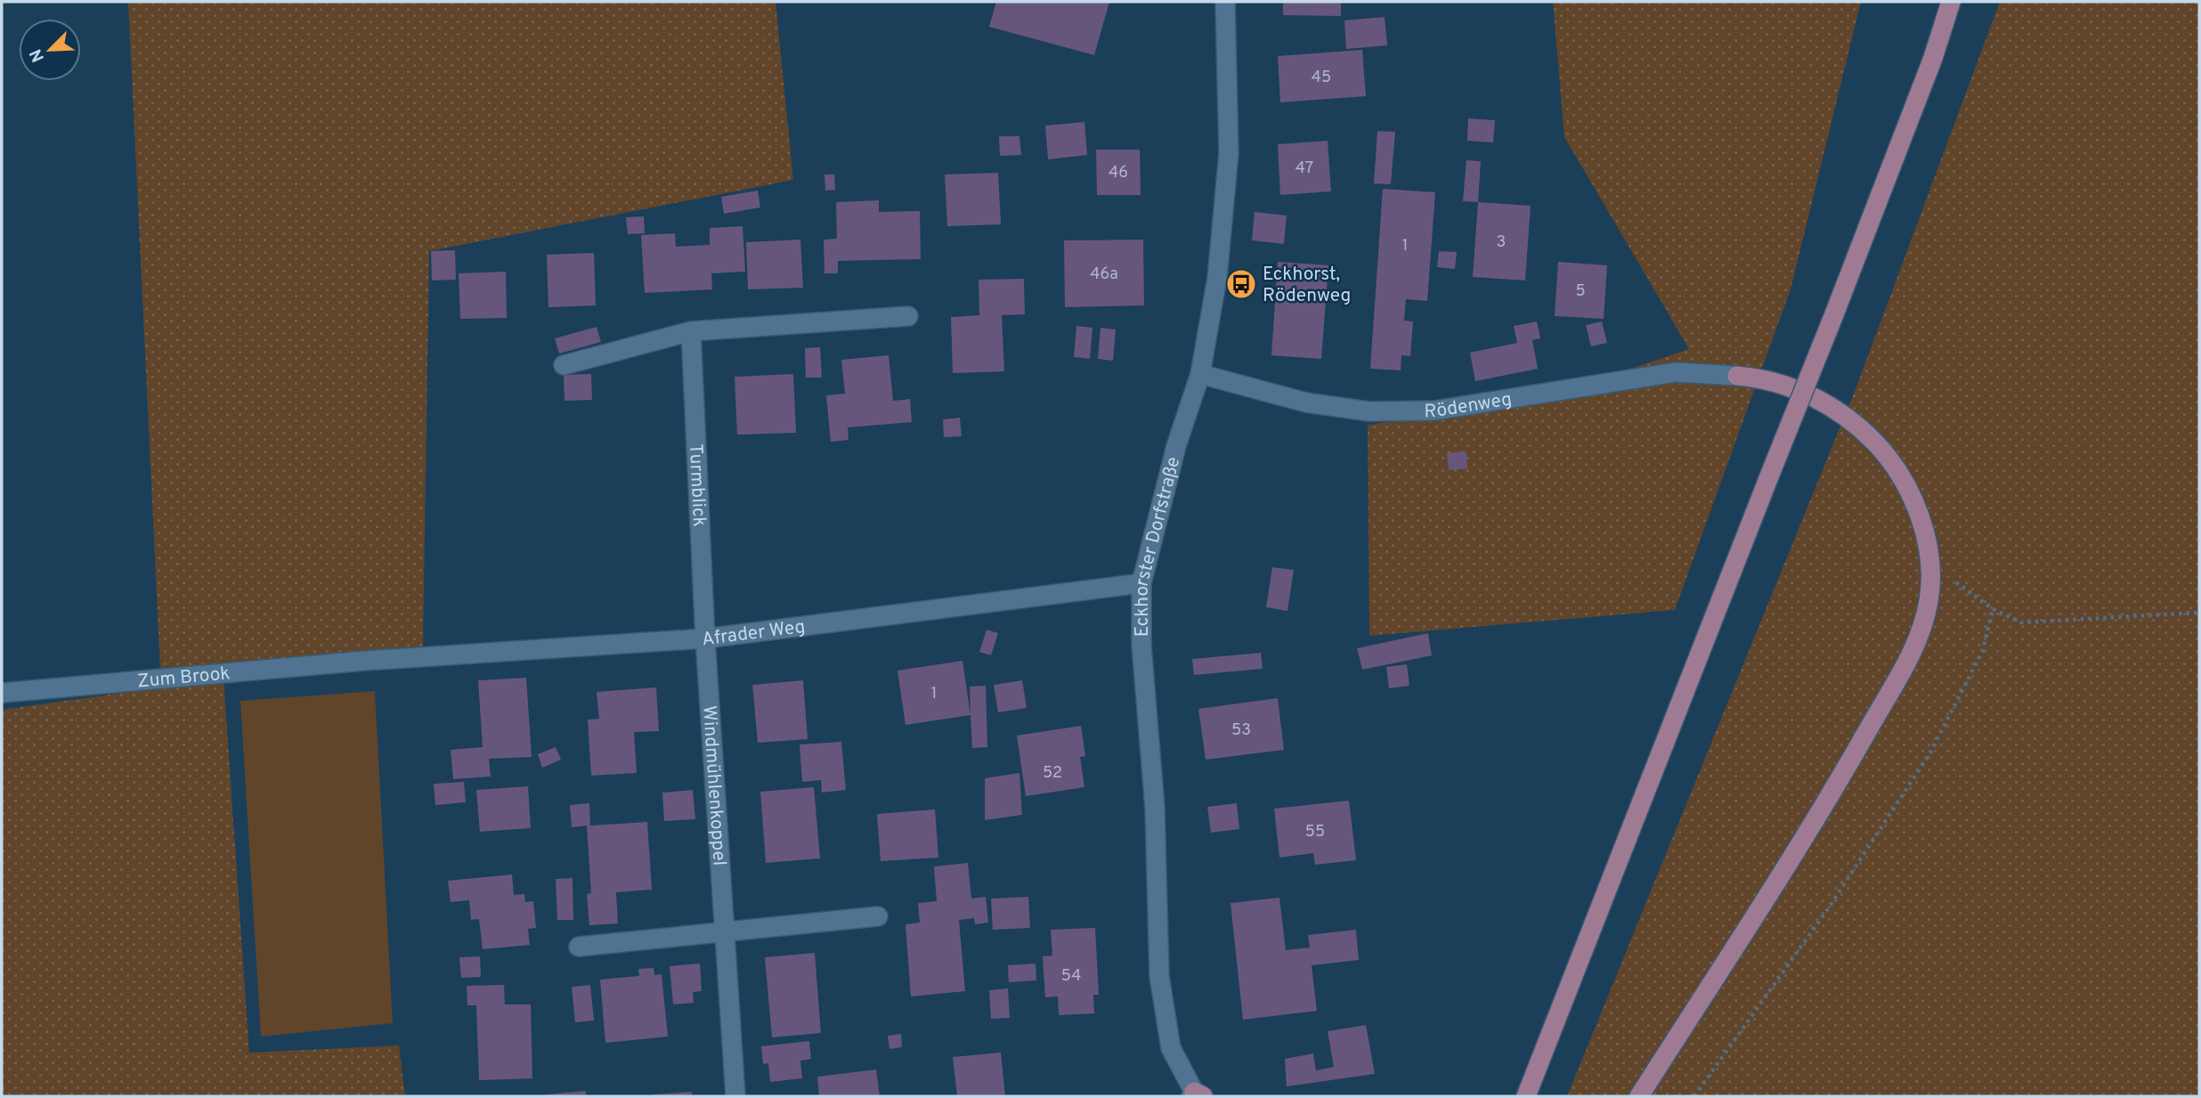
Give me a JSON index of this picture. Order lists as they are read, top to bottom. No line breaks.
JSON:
{"streets":{"street":["Rödenweg","Turmblick","Eckhorster Dorfstraße","Afrader Weg","Zum Brook","Windmühlenkoppel"]},"crossings":[["Rödenweg","Eckhorster Dorfstraße"],["Turmblick","Afrader Weg"],["Turmblick","Windmühlenkoppel"],["Eckhorster Dorfstraße","Afrader Weg"],["Afrader Weg","Zum Brook"],["Afrader Weg","Windmühlenkoppel"]],"places":{"bus stop":["Eckhorst, Rödenweg"]},"house_numbers":["45","47","46","3","1","46a","5","1","53","52","55","54"],"north":"bottom left"}
